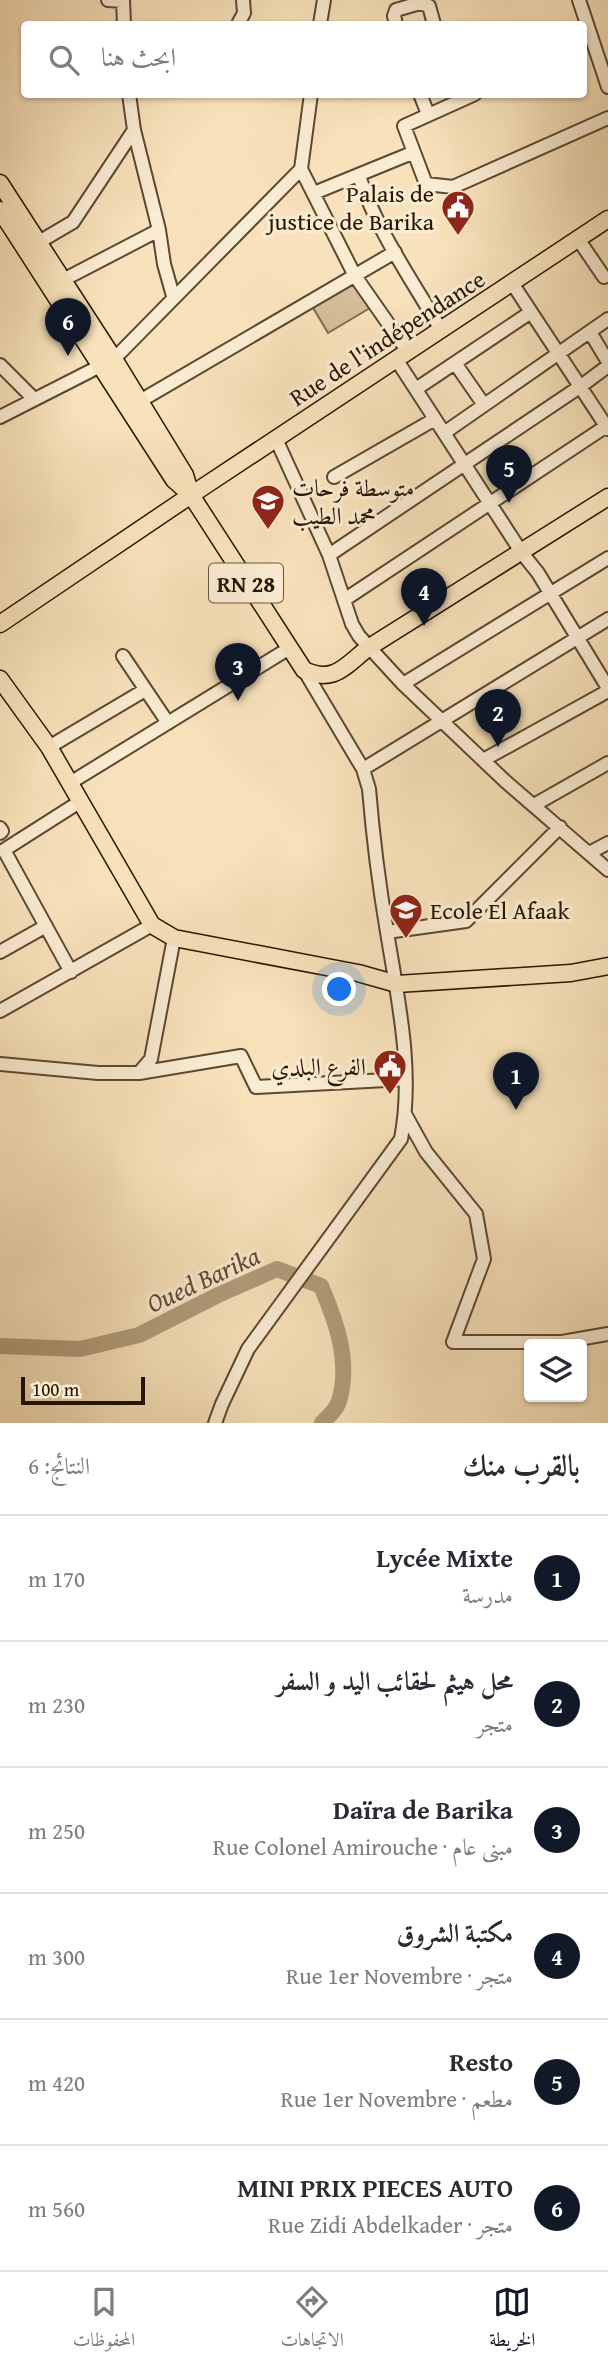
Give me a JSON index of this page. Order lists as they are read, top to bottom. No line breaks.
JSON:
{"streets":{"main road":["Rue de l'indépendance","RN 28"]},"crossings":[["Rue de l'indépendance","RN 28"]],"water":["Oued Barika"],"places":{"public building":["Palais de justice de Barika","الفرع البلدي"],"school or university":["متوسطة فرحات محمد الطيب","Ecole El Afaak"]},"scale_bar":"100 m","page":{"search":"ابحث هنا","pins":["6","5","4","3","2","1"],"scale":"100 m","heading":["بالقرب منك","النتائج: 6"],"list":[{"mark":"1","name":"Lycée Mixte","note":"مدرسة","value":"170 m"},{"mark":"2","name":"محل هيثم لحقائب اليد و السفر","note":"متجر","value":"230 m"},{"mark":"3","name":"Daïra de Barika","note":"مبنى عام · Rue Colonel Amirouche","value":"250 m"},{"mark":"4","name":"مكتبة الشروق","note":"متجر · Rue 1er Novembre","value":"300 m"},{"mark":"5","name":"Resto","note":"مطعم · Rue 1er Novembre","value":"420 m"},{"mark":"6","name":"MINI PRIX PIECES AUTO","note":"متجر · Rue Zidi Abdelkader","value":"560 m"}],"nav":["الخريطة","الاتجاهات","المحفوظات"]}}
